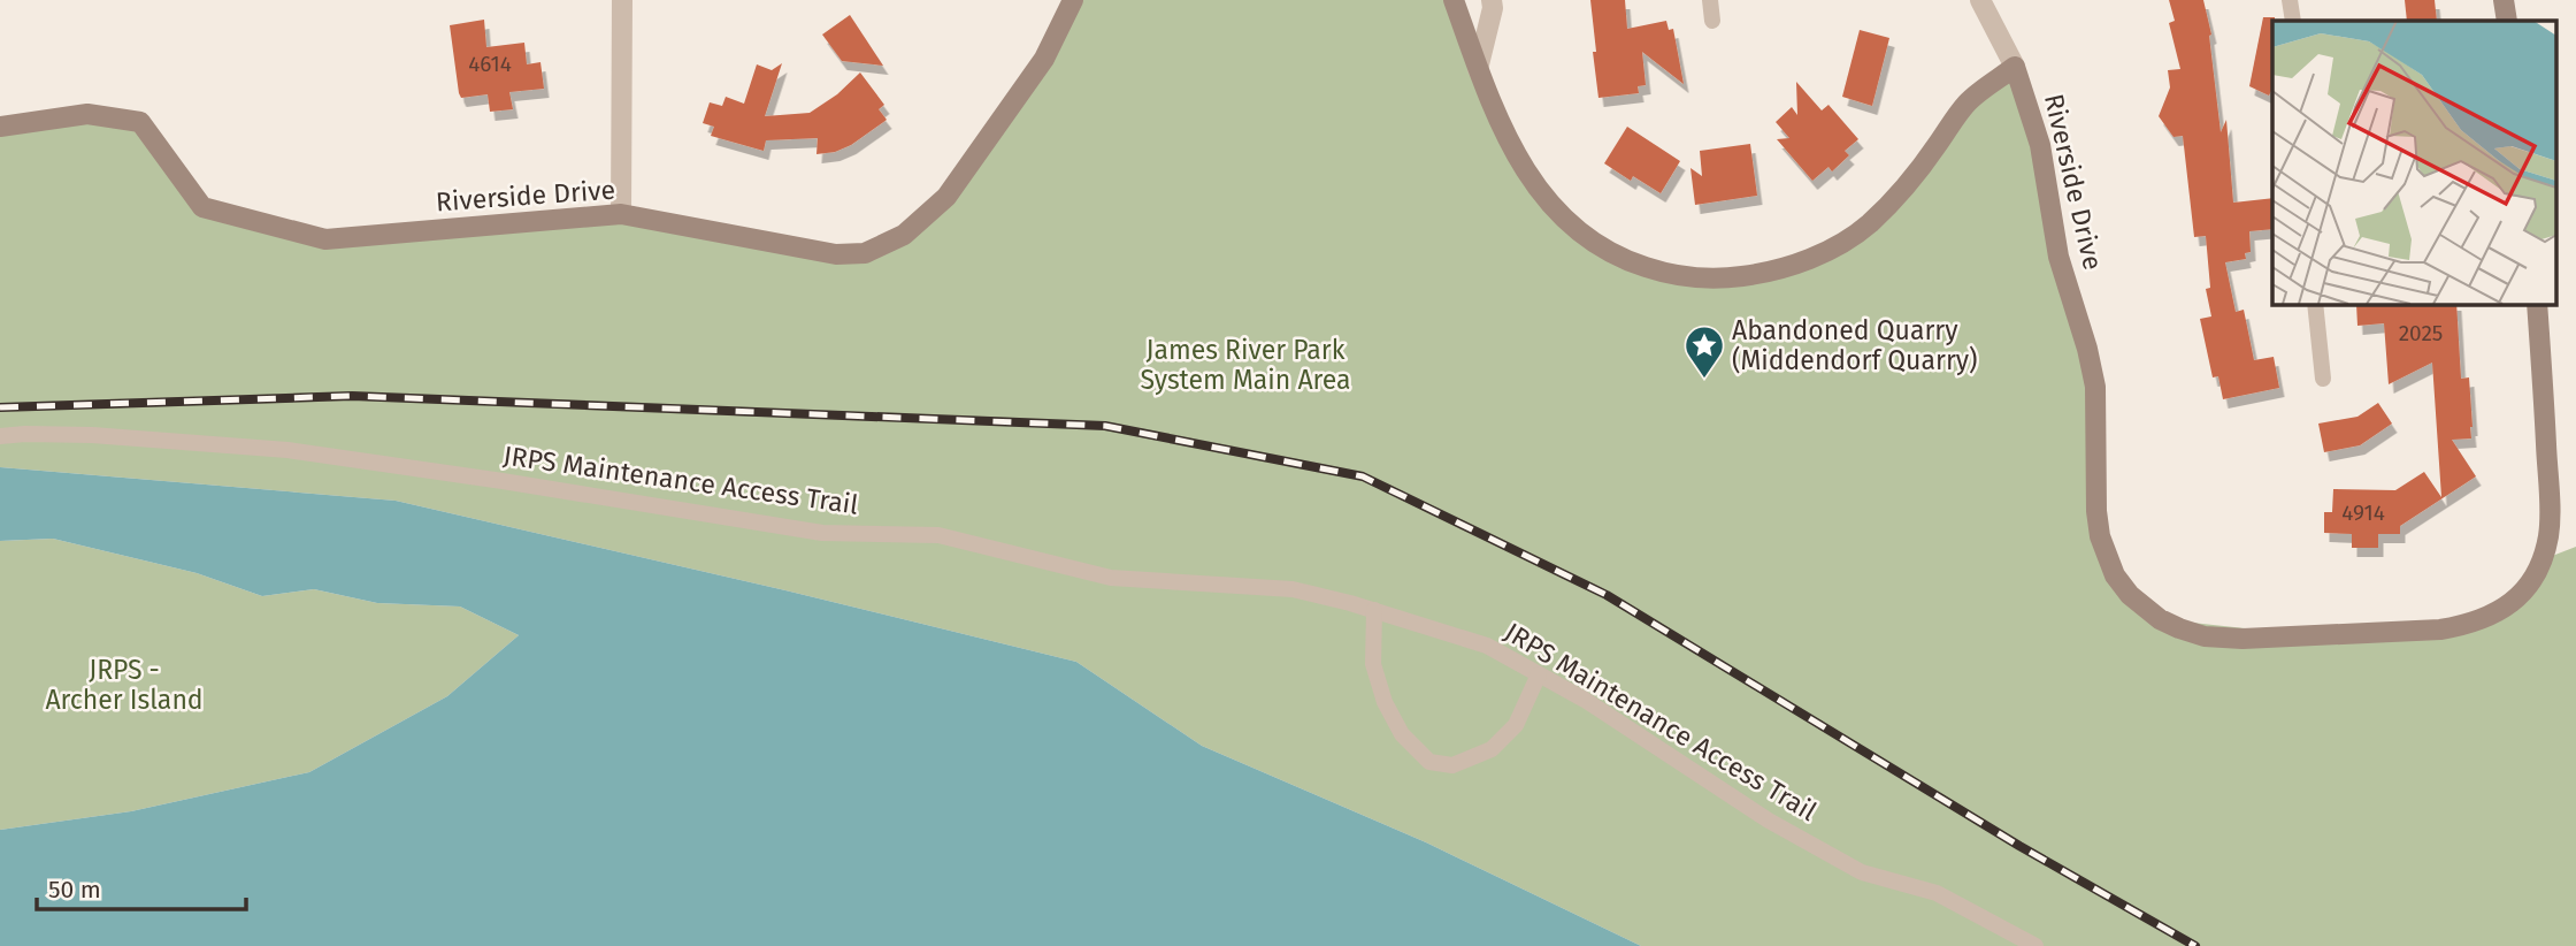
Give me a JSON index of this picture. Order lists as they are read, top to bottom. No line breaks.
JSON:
{"streets":{"street":["Riverside Drive"],"lane":["JRPS Maintenance Access Trail"]},"parks":["James River Park System Main Area","JRPS - Archer Island"],"places":{"place":["Abandoned Quarry (Middendorf Quarry)"]},"house_numbers":["4614","2025","4914"],"scale_bar":"50 m"}
